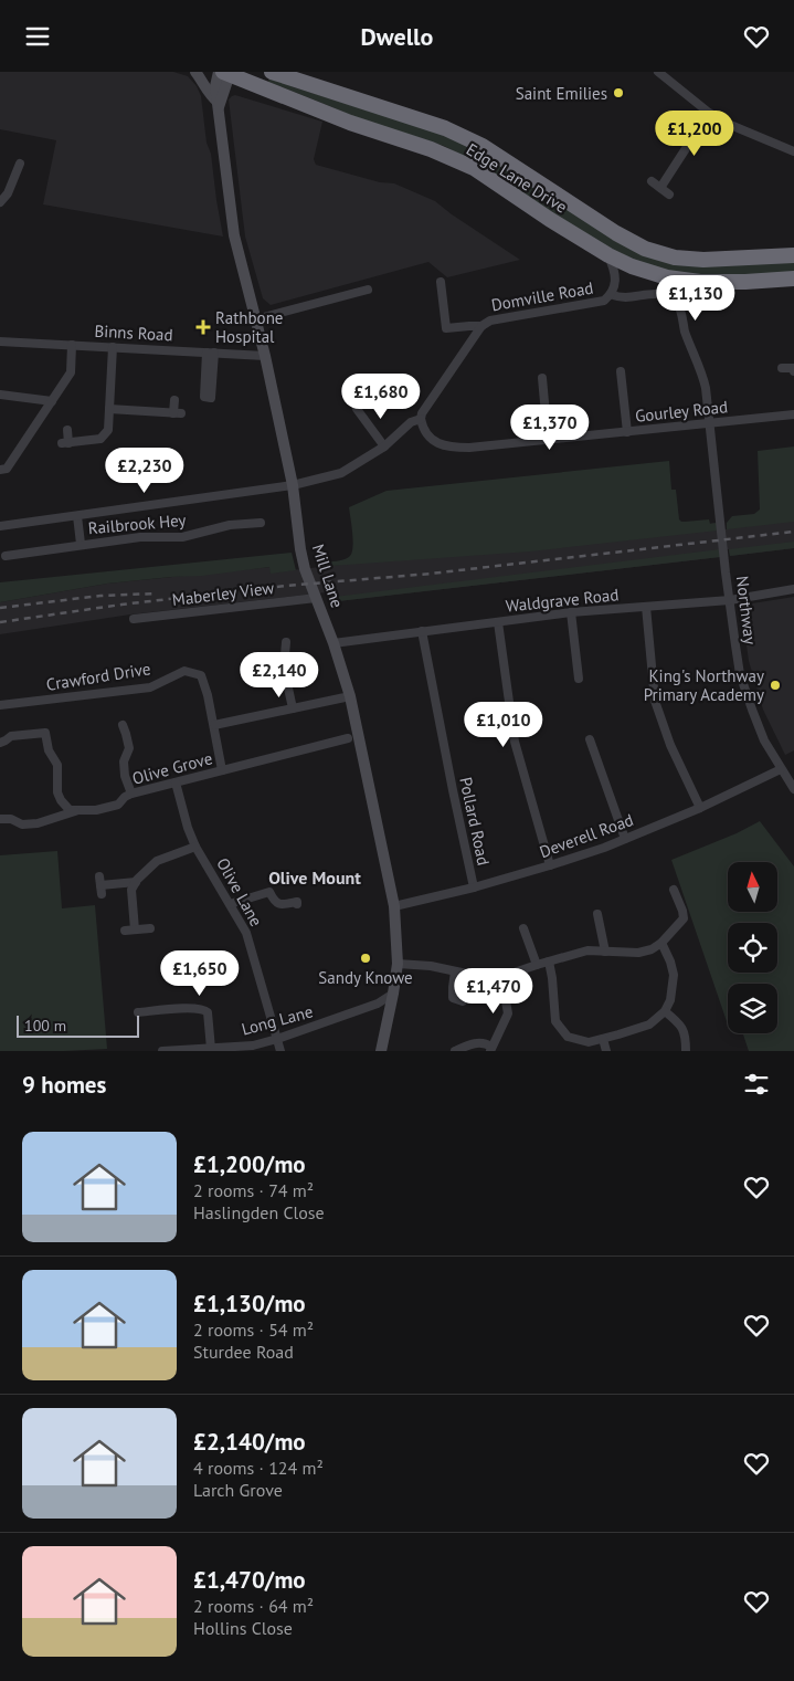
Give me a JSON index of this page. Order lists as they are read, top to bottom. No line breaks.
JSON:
{"streets":{"highway":["Edge Lane Drive"],"street":["Domville Road","Binns Road","Gourley Road","Railbrook Hey","Mill Lane","Maberley View","Waldgrave Road","Northway","Crawford Drive","Olive Grove","Pollard Road","Deverell Road","Olive Lane","Long Lane"]},"crossings":[["Edge Lane Drive","Domville Road"],["Edge Lane Drive","Mill Lane"],["Domville Road","Gourley Road"],["Domville Road","Northway"],["Binns Road","Mill Lane"],["Gourley Road","Northway"],["Mill Lane","Maberley View"],["Mill Lane","Waldgrave Road"],["Mill Lane","Deverell Road"],["Mill Lane","Long Lane"],["Waldgrave Road","Northway"],["Waldgrave Road","Pollard Road"],["Northway","Deverell Road"],["Crawford Drive","Olive Grove"],["Olive Grove","Olive Lane"],["Pollard Road","Deverell Road"],["Olive Lane","Long Lane"]],"districts":["Olive Mount"],"places":{"other":["Saint Emilies","King's Northway Primary Academy","Sandy Knowe"],"health":["Rathbone Hospital"]},"scale_bar":"100 m","north":"top","page":{"header":"Dwello","price":["£1,200","£1,130","£1,680","£1,370","£2,230","£2,140","£1,010","£1,650","£1,470"],"scale":"100 m","heading":"9 homes","list":[{"name":"£1,200/mo","note":"2 rooms · 74 m² · Haslingden Close"},{"name":"£1,130/mo","note":"2 rooms · 54 m² · Sturdee Road"},{"name":"£2,140/mo","note":"4 rooms · 124 m² · Larch Grove"},{"name":"£1,470/mo","note":"2 rooms · 64 m² · Hollins Close"}]}}
